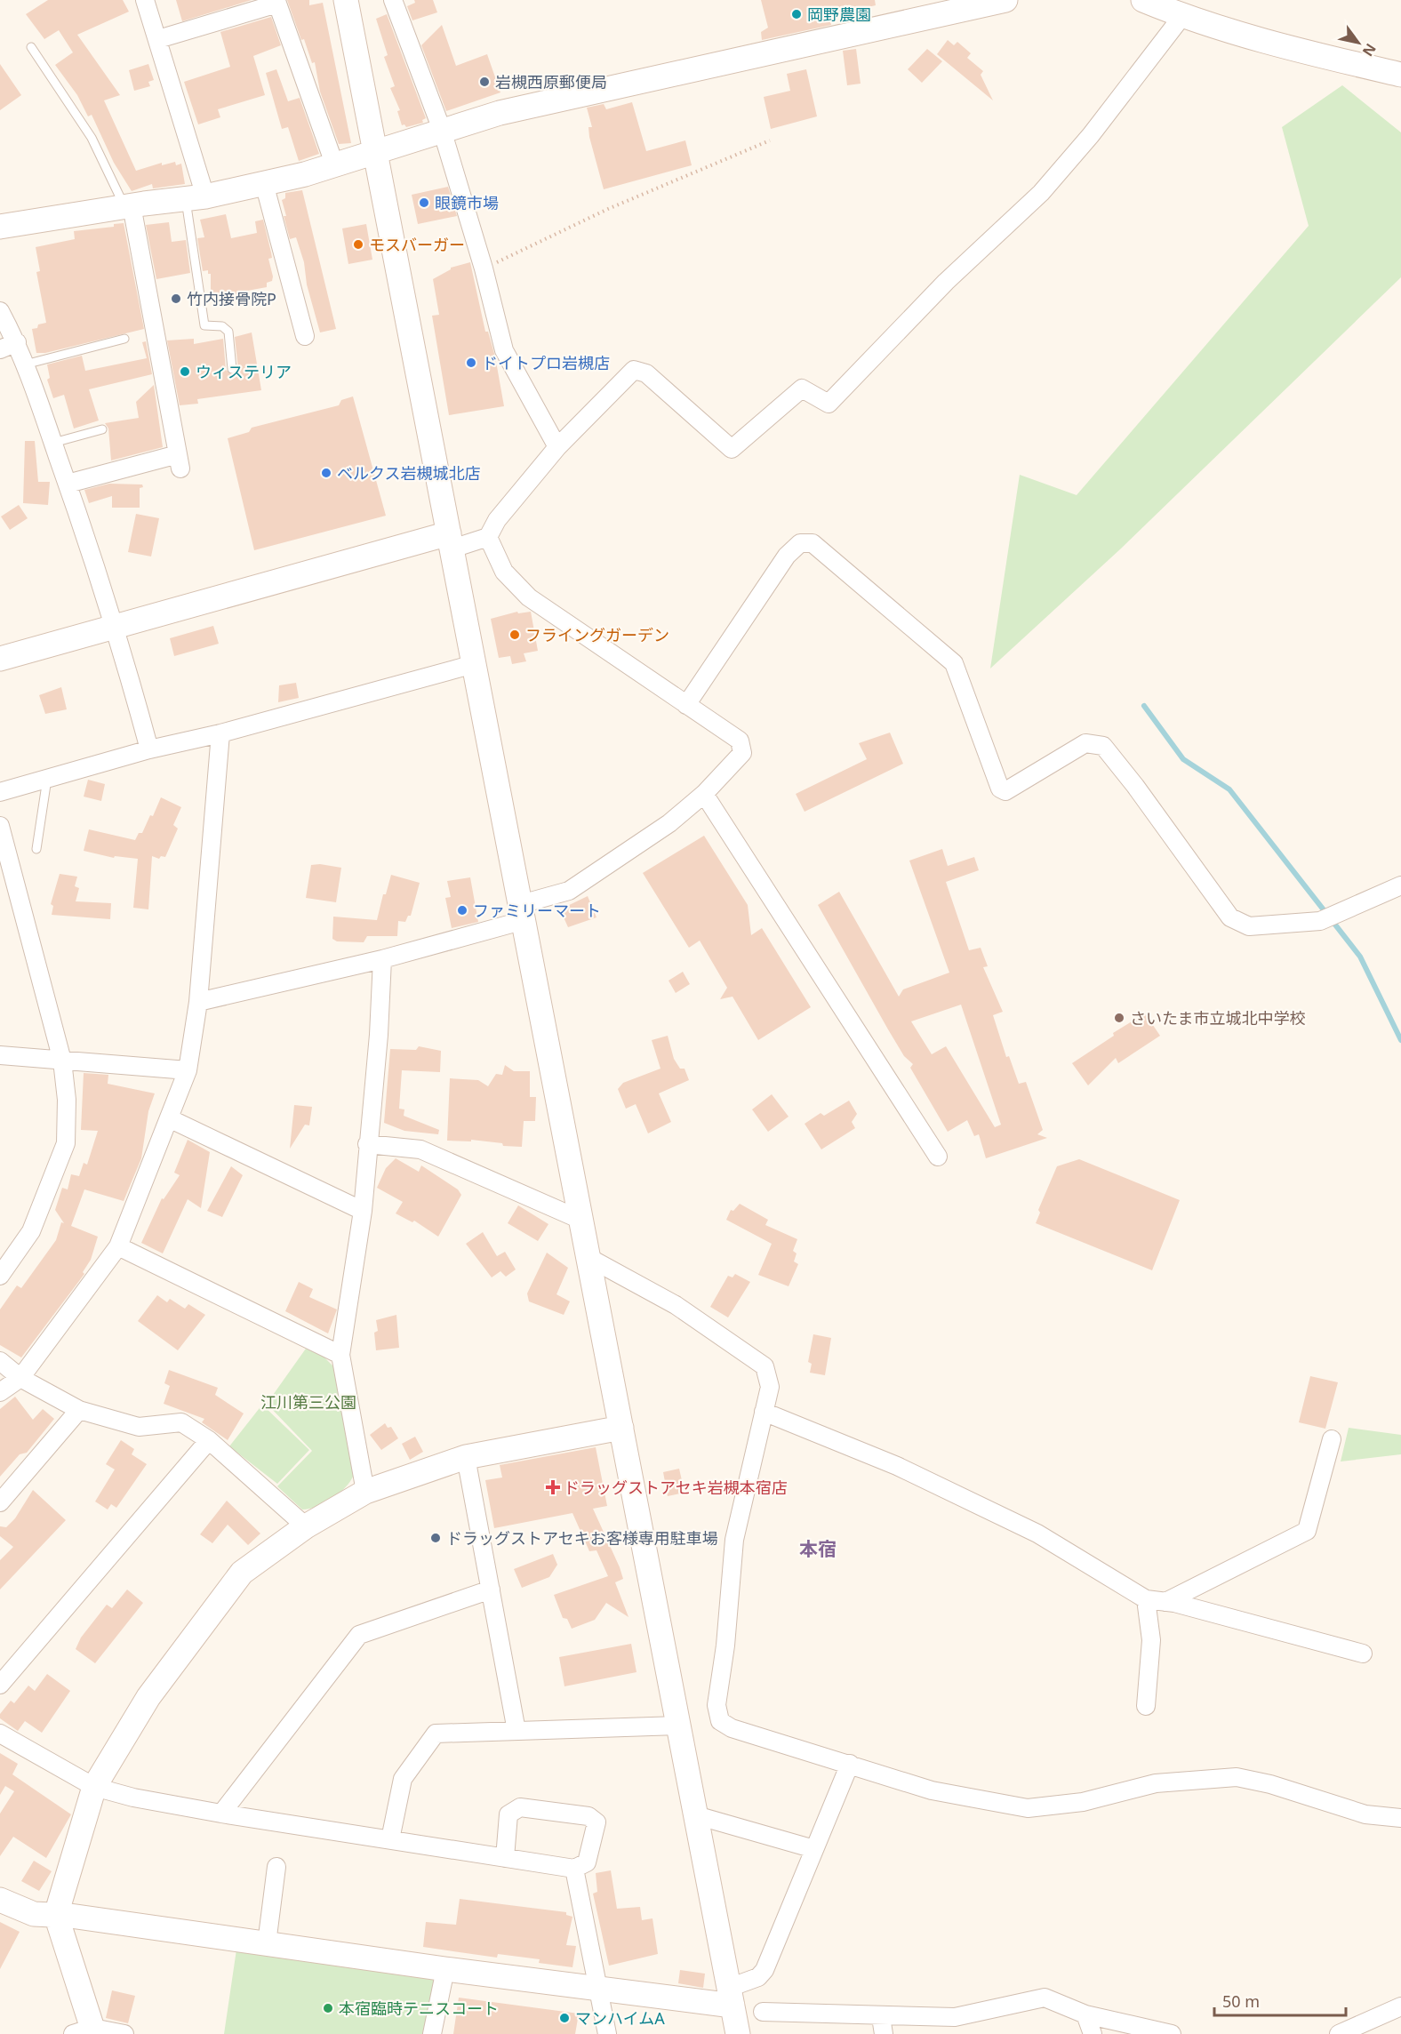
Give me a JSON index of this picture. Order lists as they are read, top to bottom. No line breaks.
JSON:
{"districts":["本宿"],"parks":["江川第三公園"],"places":{"other":["岡野農園","岩槻西原郵便局","眼鏡市場","モスバーガー","竹内接骨院P","ドイトプロ岩槻店","ウィステリア","ベルクス岩槻城北店","フライングガーデン","ファミリーマート","さいたま市立城北中学校","ドラッグストアセキお客様専用駐車場","本宿臨時テニスコート","マンハイムA"],"health":["ドラッグストアセキ岩槻本宿店"]},"scale_bar":"50 m","north":"bottom right"}
